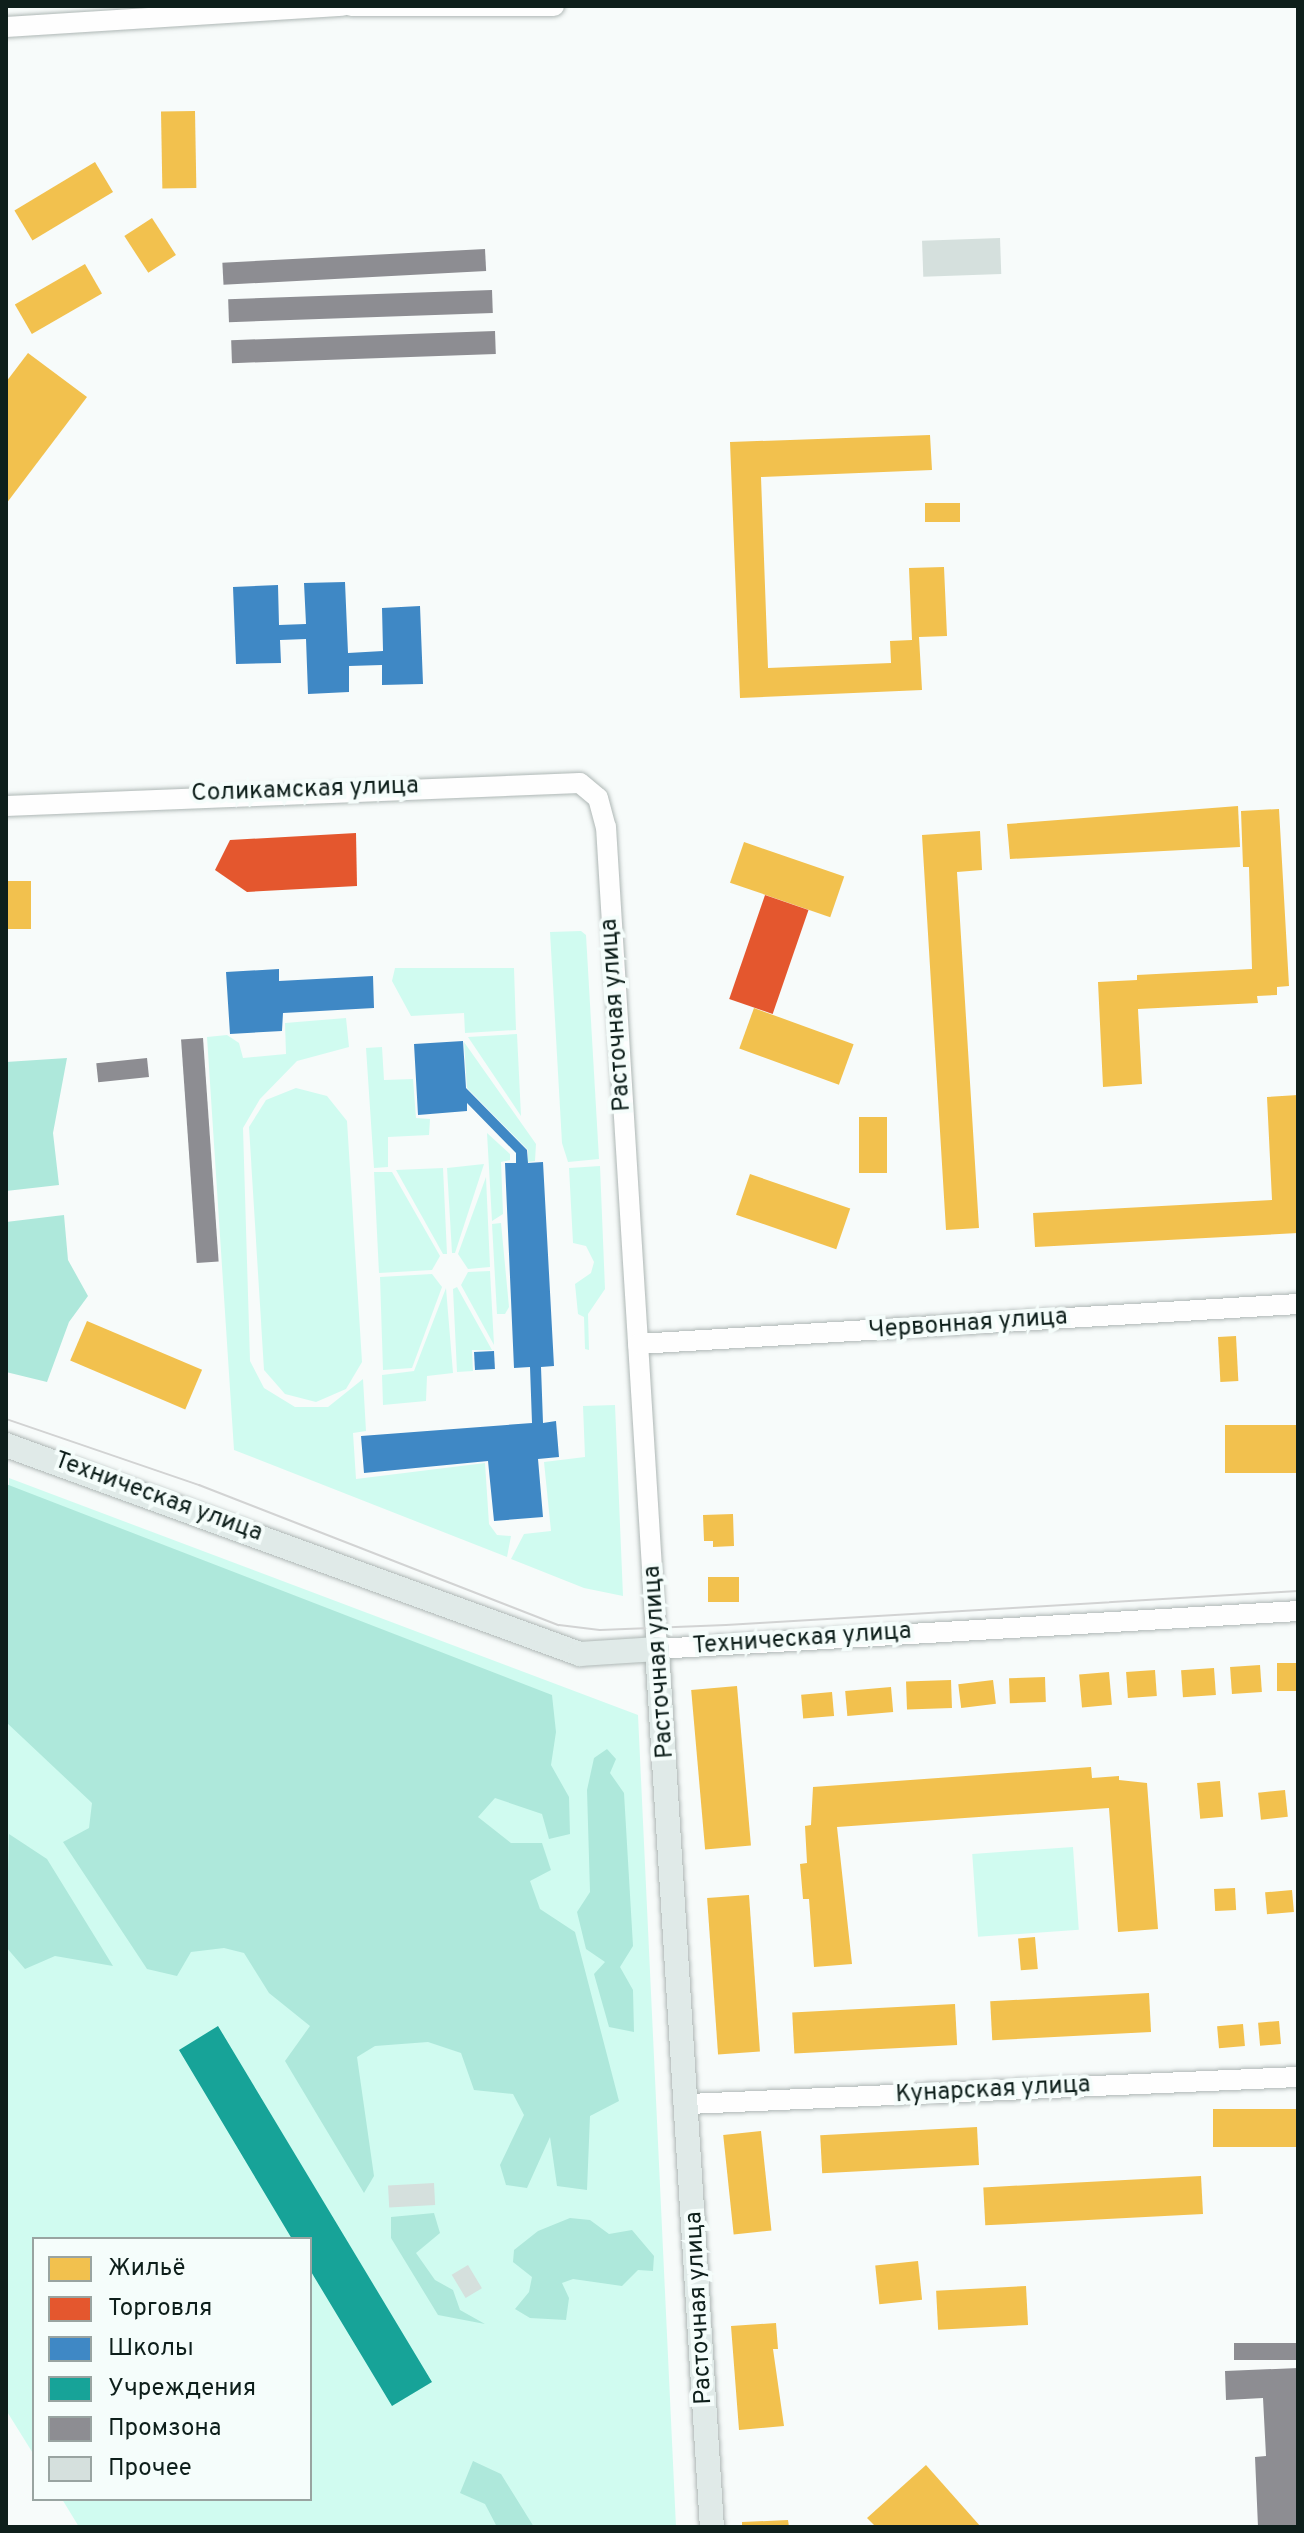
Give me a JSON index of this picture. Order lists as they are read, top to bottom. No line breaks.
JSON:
{"streets":{"main road":["Расточная улица","Техническая улица"],"street":["Соликамская улица","Червонная улица","Кунарская улица"]},"crossings":[["Соликамская улица","Расточная улица"],["Расточная улица","Червонная улица"],["Расточная улица","Техническая улица"],["Расточная улица","Кунарская улица"]],"legend":["Жильё","Торговля","Школы","Учреждения","Промзона","Прочее"]}
